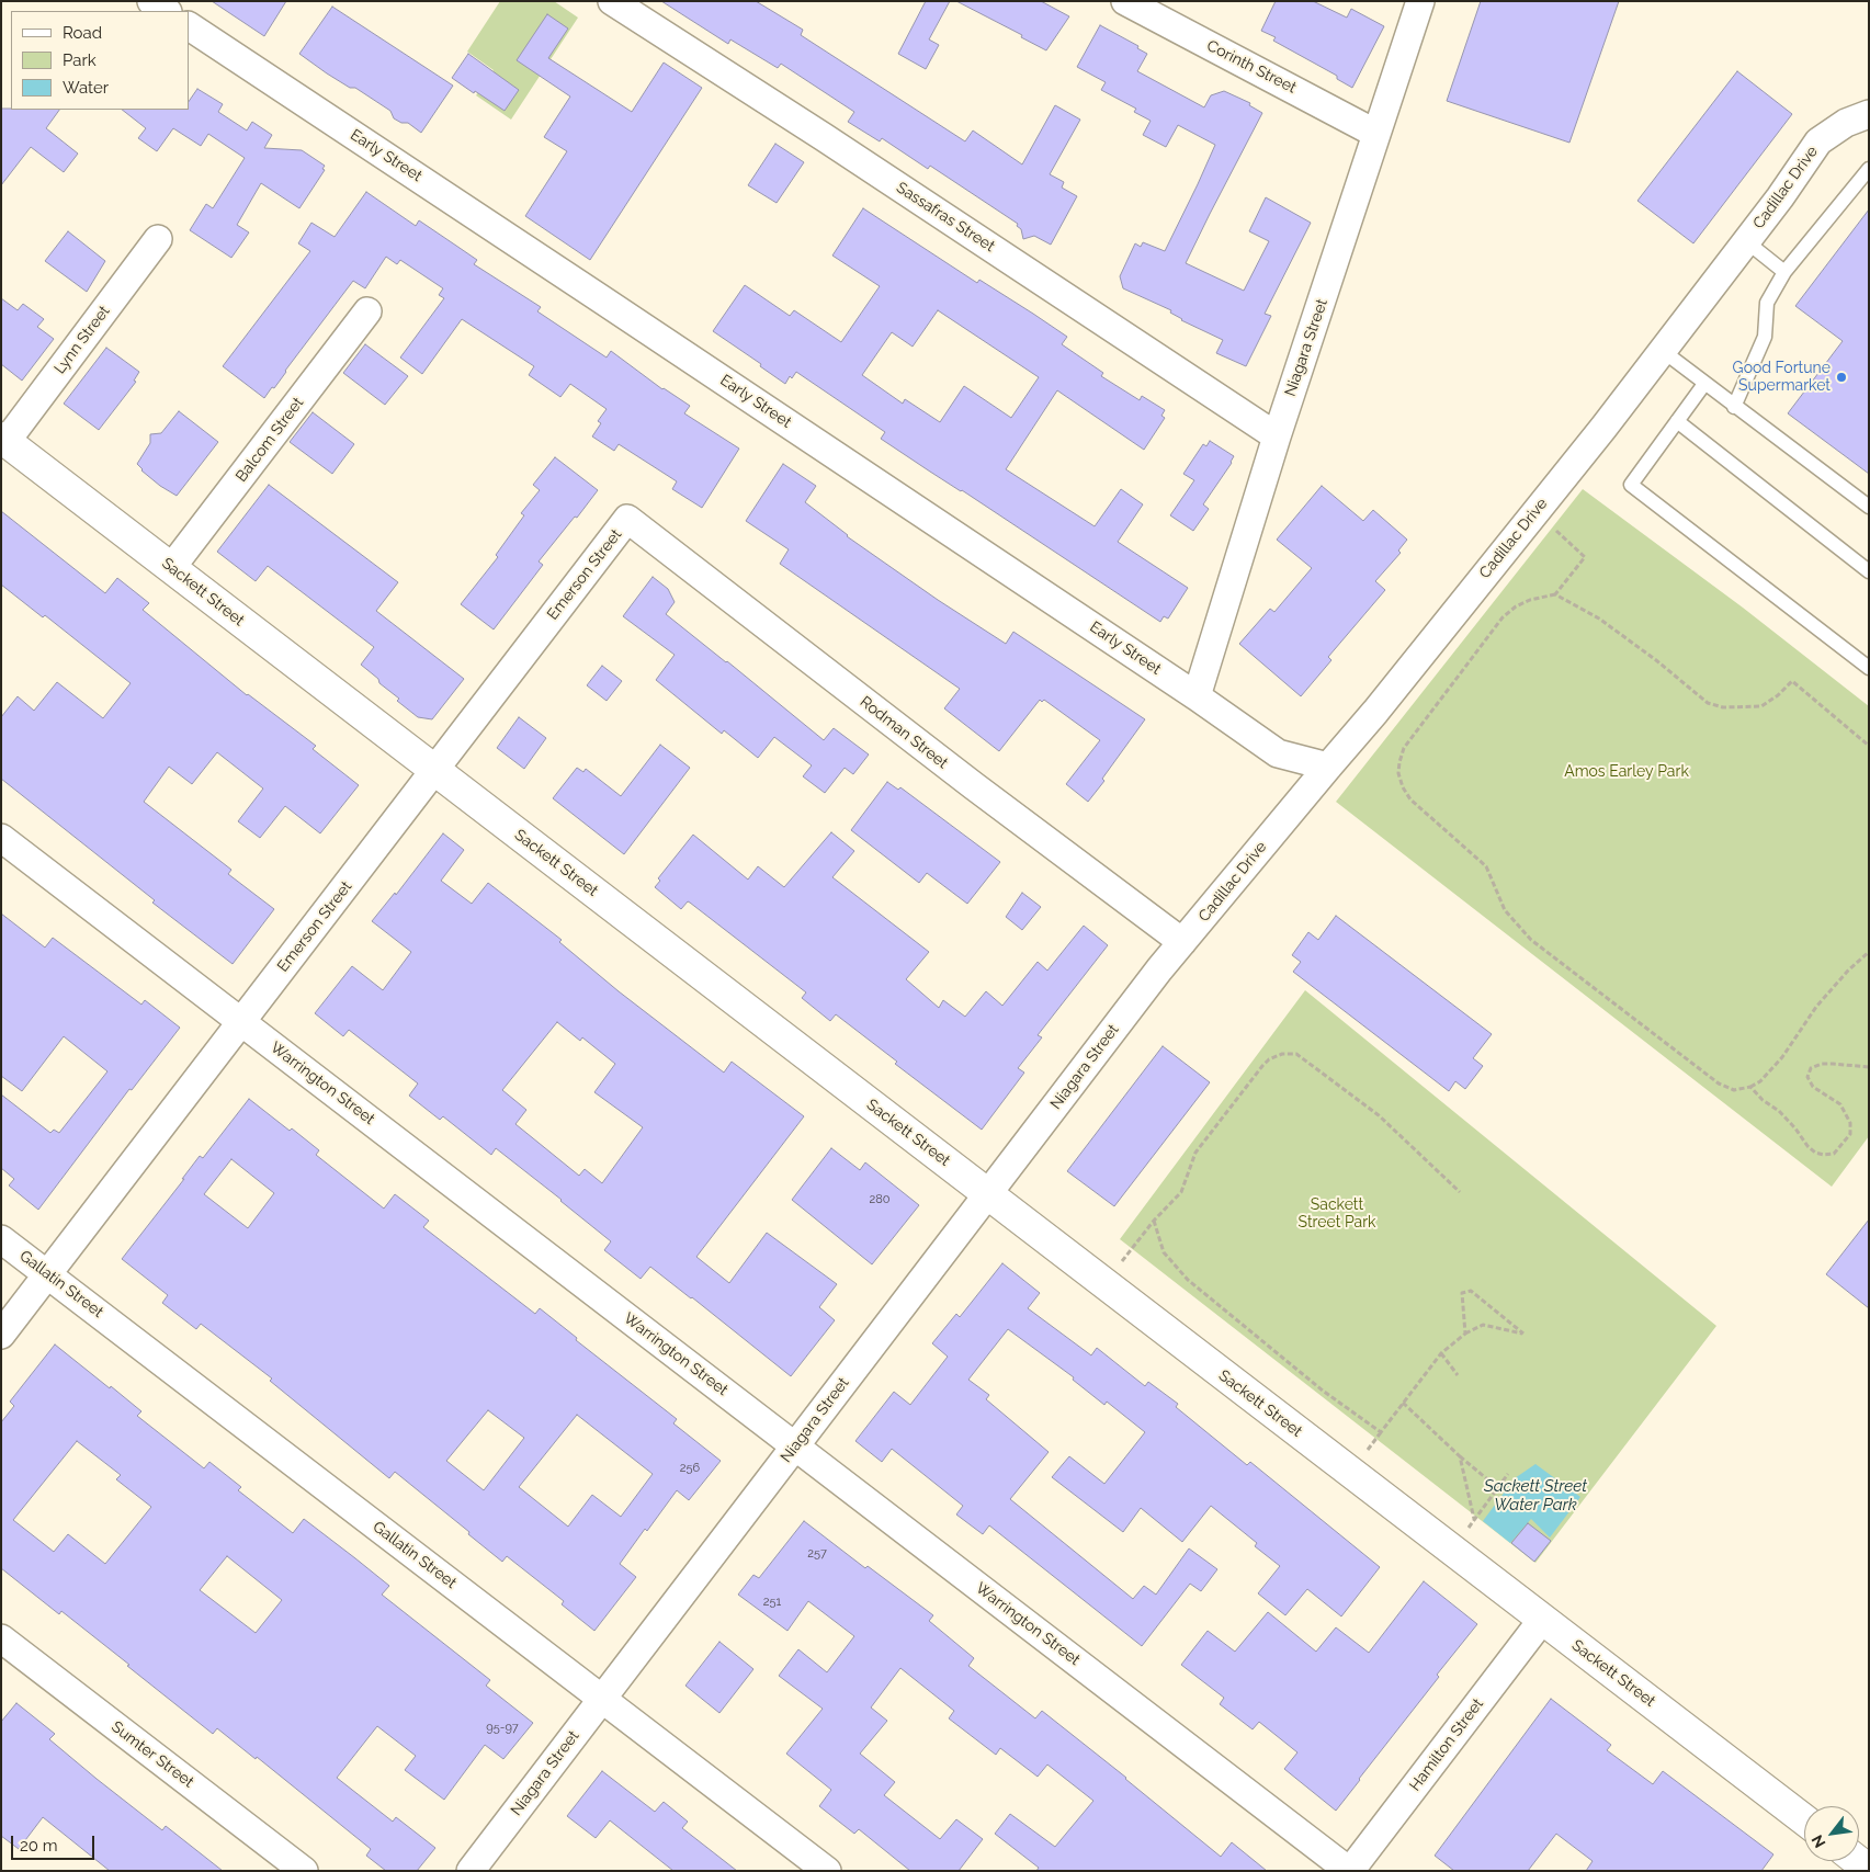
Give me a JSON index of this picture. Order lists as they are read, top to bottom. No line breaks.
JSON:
{"streets":{"street":["Corinth Street","Early Street","Cadillac Drive","Sassafras Street","Lynn Street","Niagara Street","Balcom Street","Emerson Street","Sackett Street","Rodman Street","Warrington Street","Gallatin Street","Hamilton Street","Sumter Street"]},"crossings":[["Corinth Street","Niagara Street"],["Early Street","Cadillac Drive"],["Early Street","Niagara Street"],["Cadillac Drive","Niagara Street"],["Cadillac Drive","Rodman Street"],["Sassafras Street","Niagara Street"],["Lynn Street","Sackett Street"],["Niagara Street","Sackett Street"],["Niagara Street","Warrington Street"],["Niagara Street","Gallatin Street"],["Balcom Street","Sackett Street"],["Emerson Street","Sackett Street"],["Emerson Street","Rodman Street"],["Emerson Street","Warrington Street"],["Emerson Street","Gallatin Street"],["Sackett Street","Hamilton Street"],["Warrington Street","Hamilton Street"]],"water":["Sackett Street Water Park"],"parks":["Amos Earley Park","Sackett Street Park"],"places":["Good Fortune Supermarket"],"house_numbers":["280","256","257","251","95-97"],"legend":["Road","Park","Water"],"scale_bar":"20 m","north":"bottom left"}
